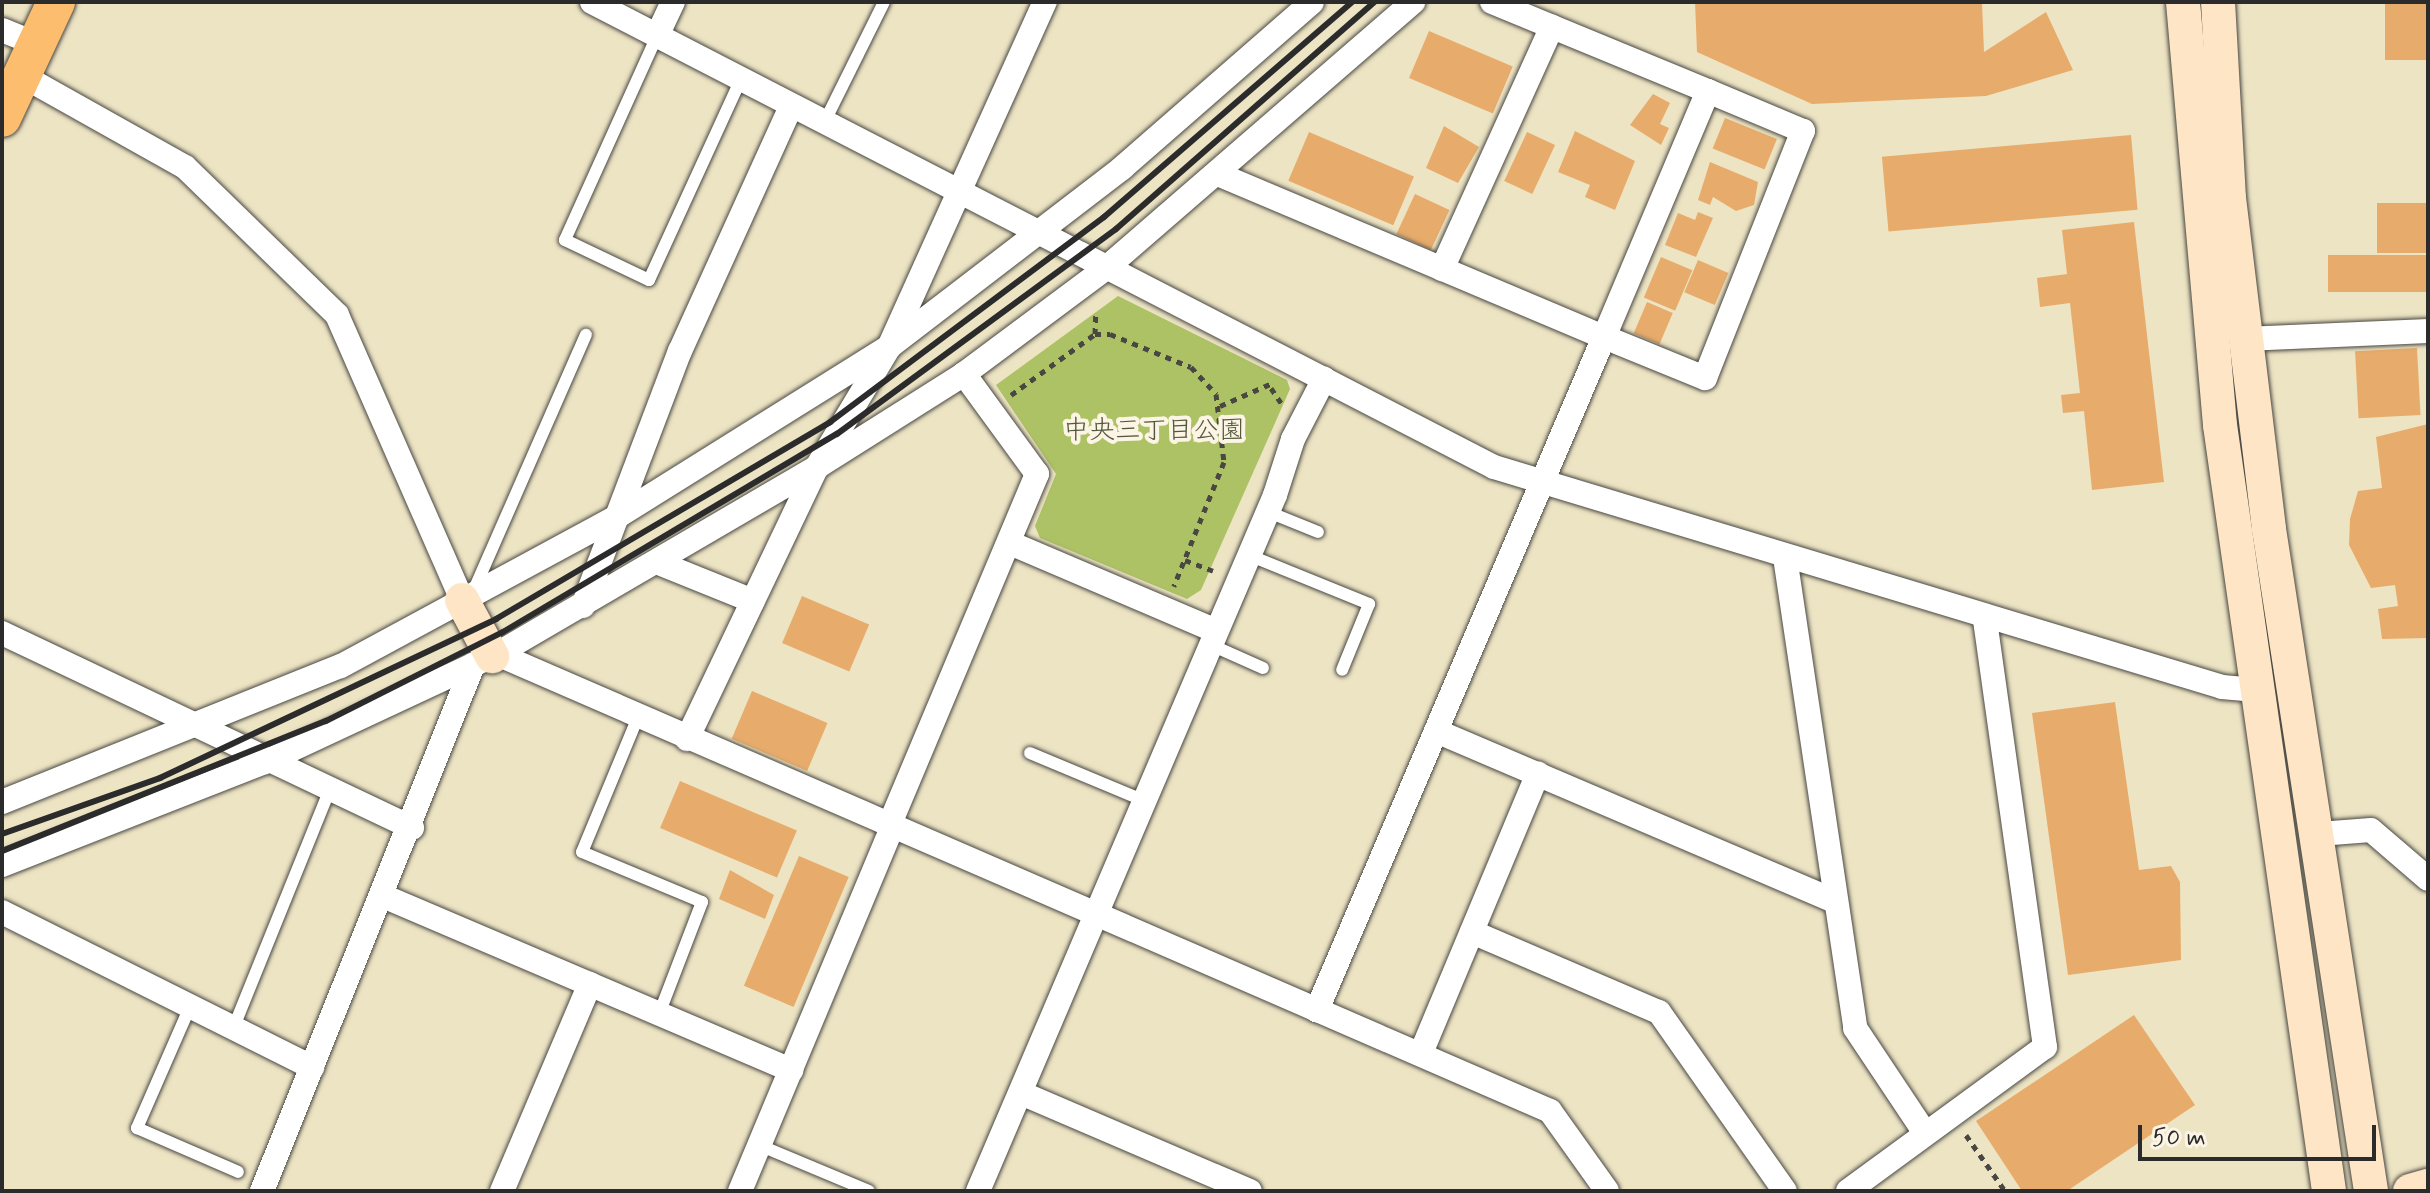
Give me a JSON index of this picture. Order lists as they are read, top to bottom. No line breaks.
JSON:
{"parks":["中央三丁目公園"],"scale_bar":"50 m"}
